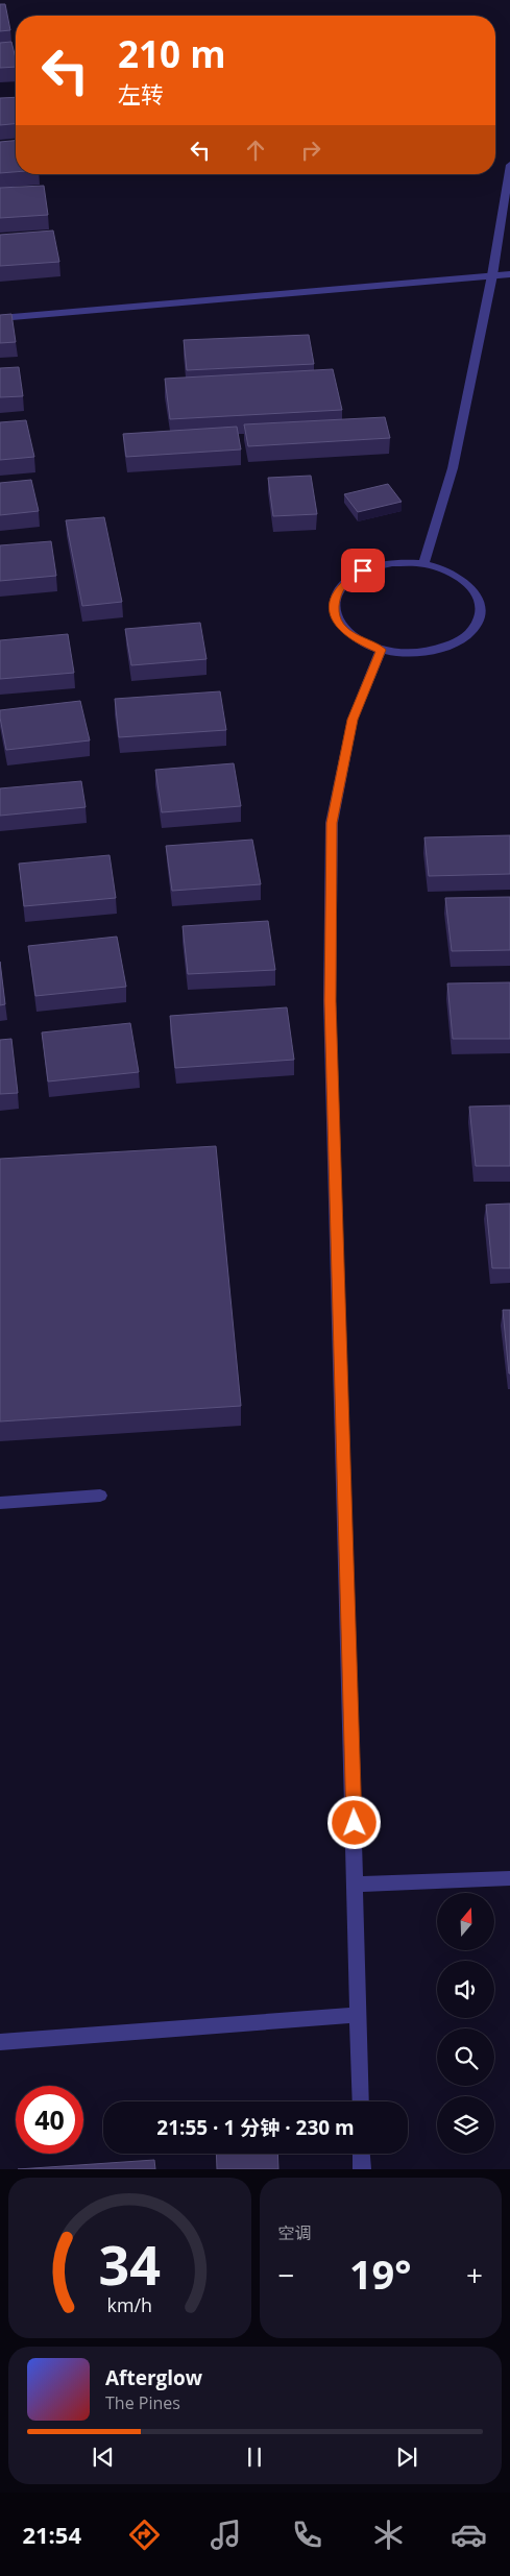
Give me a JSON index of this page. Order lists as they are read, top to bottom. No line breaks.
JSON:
{"north":"top","page":{"turn":["210 m","左转"],"limit":"40","trip":"21:55 · 1 分钟 · 230 m","tile":"空调","heat":["−","19°","+"],"song":["Afterglow","The Pines"],"tabs":"21:54","gauge":["34","km/h"]}}
